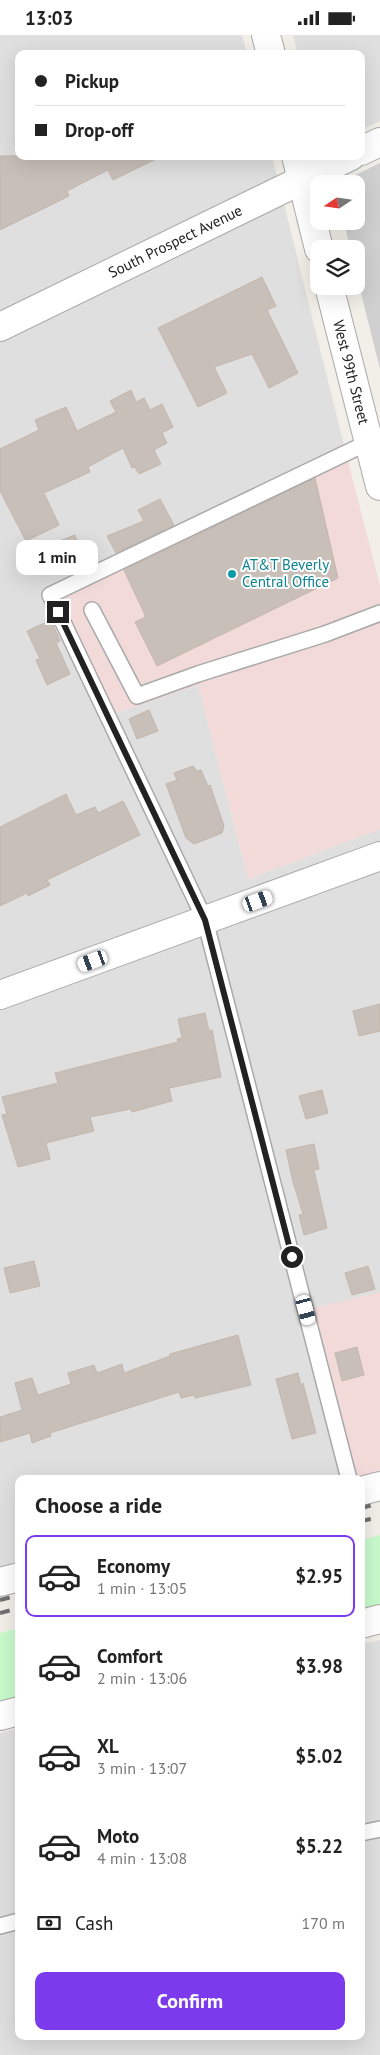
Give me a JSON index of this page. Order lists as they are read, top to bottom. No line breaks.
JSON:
{"streets":{"street":["South Prospect Avenue","West 99th Street"]},"places":["AT&T Beverly Central Office"],"north":"left","page":{"status":"13:03","banner":["Pickup","Drop-off"],"bubble":"1 min","heading":"Choose a ride","list":[{"name":"Economy","note":"1 min · 13:05","value":"$2.95"},{"name":"Comfort","note":"2 min · 13:06","value":"$3.98"},{"name":"XL","note":"3 min · 13:07","value":"$5.02"},{"name":"Moto","note":"4 min · 13:08","value":"$5.22"}],"pay":["Cash","170 m"],"buttons":"Confirm"}}
